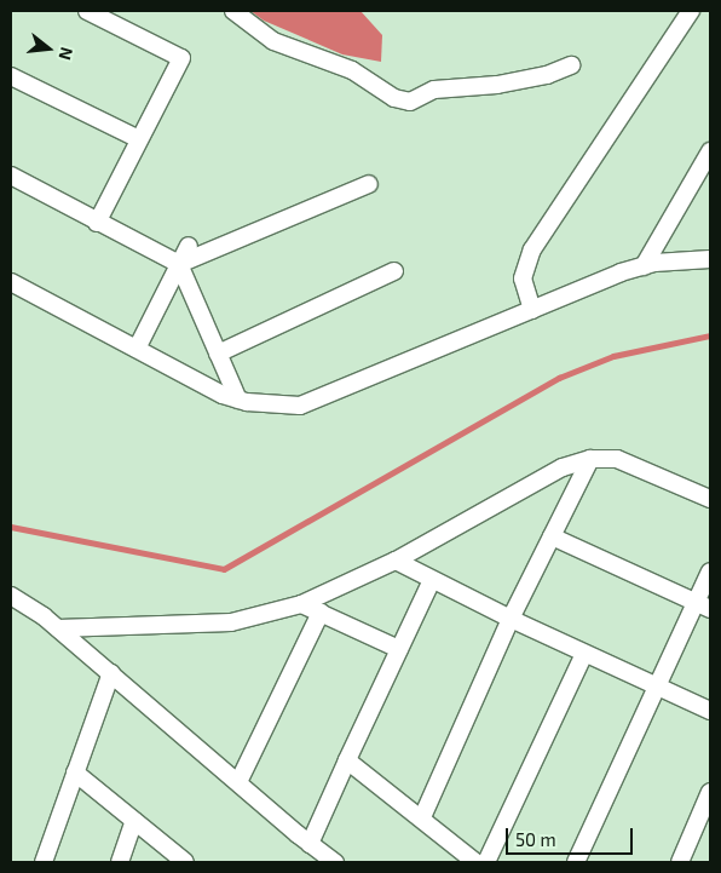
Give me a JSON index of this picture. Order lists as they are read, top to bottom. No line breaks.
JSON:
{"scale_bar":"50 m","north":"right"}
